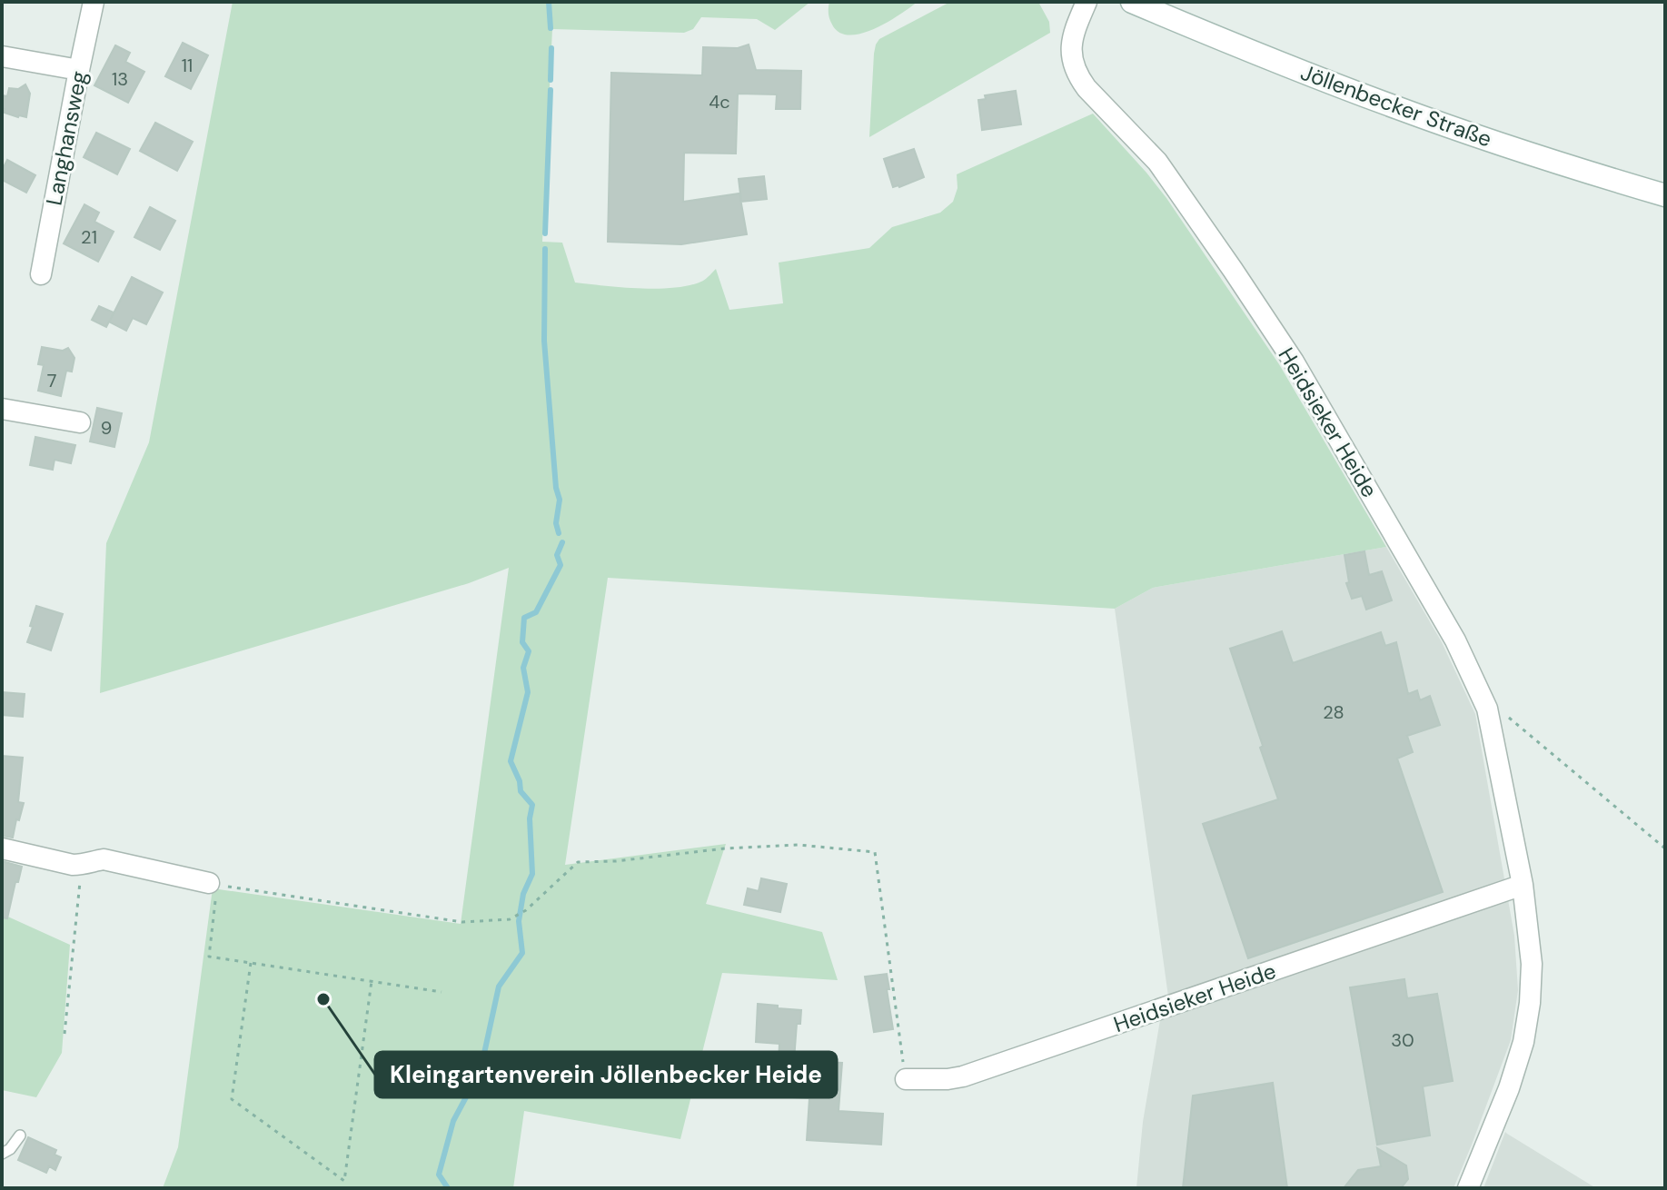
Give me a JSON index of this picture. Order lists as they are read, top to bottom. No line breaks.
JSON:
{"streets":{"main road":["Jöllenbecker Straße"],"street":["Langhansweg","Heidsieker Heide"]},"places":["Kleingartenverein Jöllenbecker Heide"],"house_numbers":["11","13","4c","21","7","9","28","30"]}
